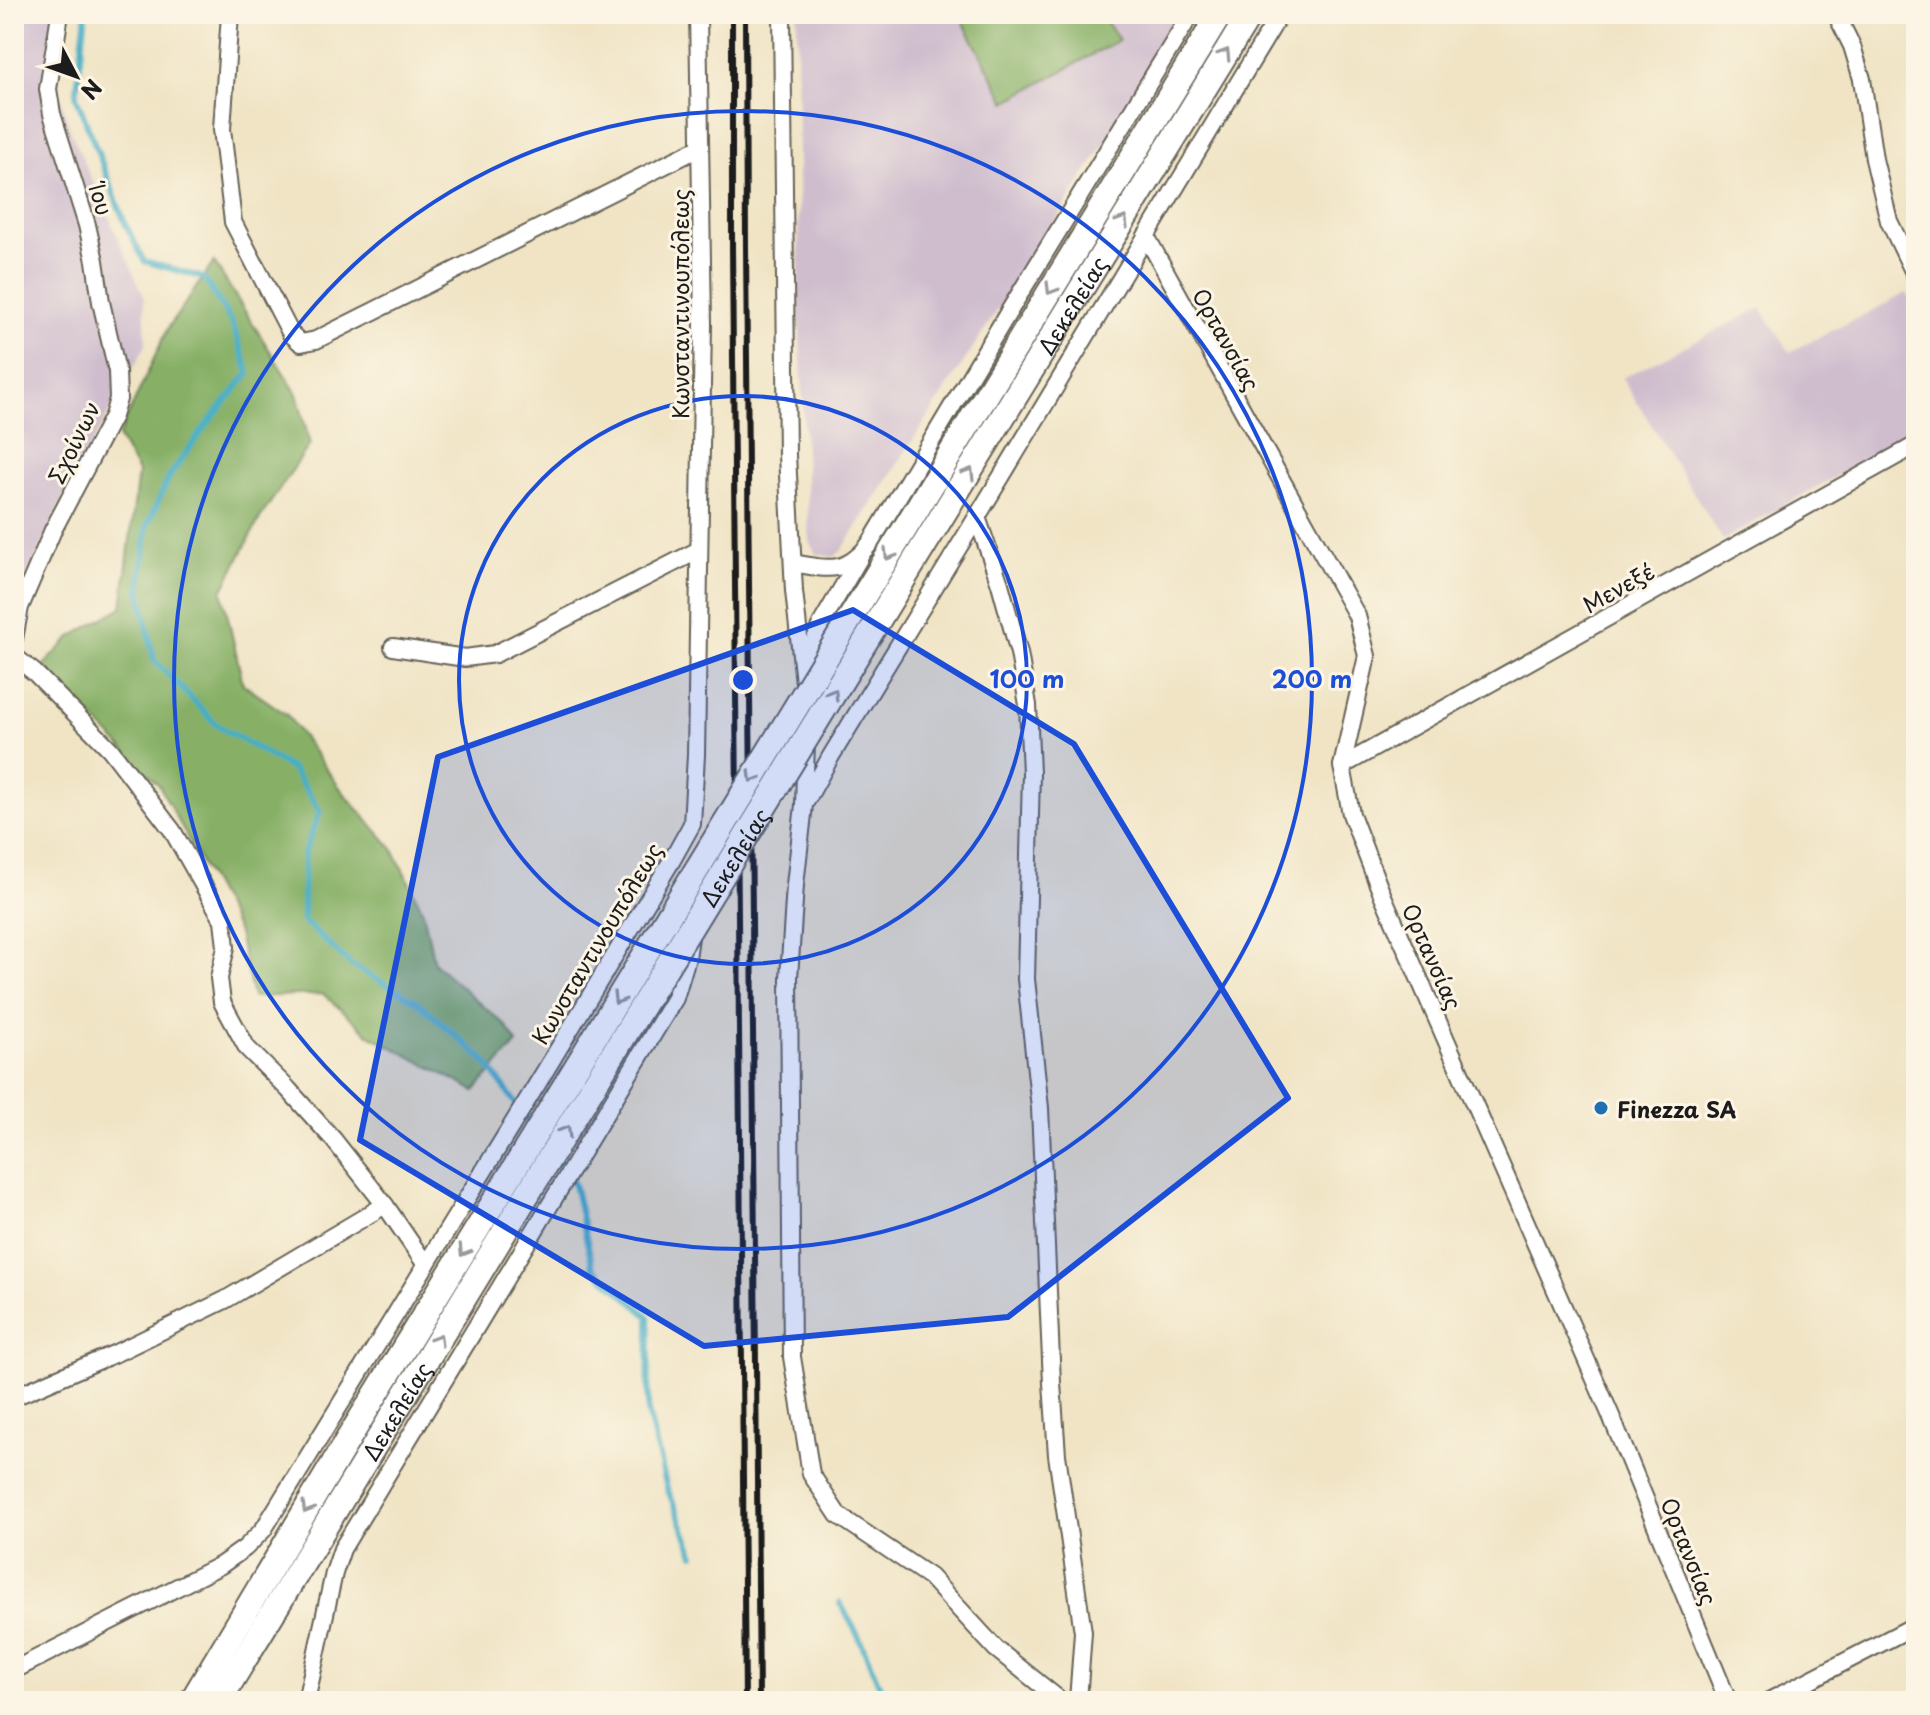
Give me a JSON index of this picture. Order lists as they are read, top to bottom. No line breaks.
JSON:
{"streets":{"main road":["Δεκελείας"],"street":["Ίου","Κωνσταντινουπόλεως","Ορτανσίας","Σχοίνων","Μενεξέ"]},"crossings":[["Ίου","Σχοίνων"],["Ορτανσίας","Μενεξέ"]],"places":["Finezza SA"],"north":"bottom right","rings":["100 m","200 m"]}
